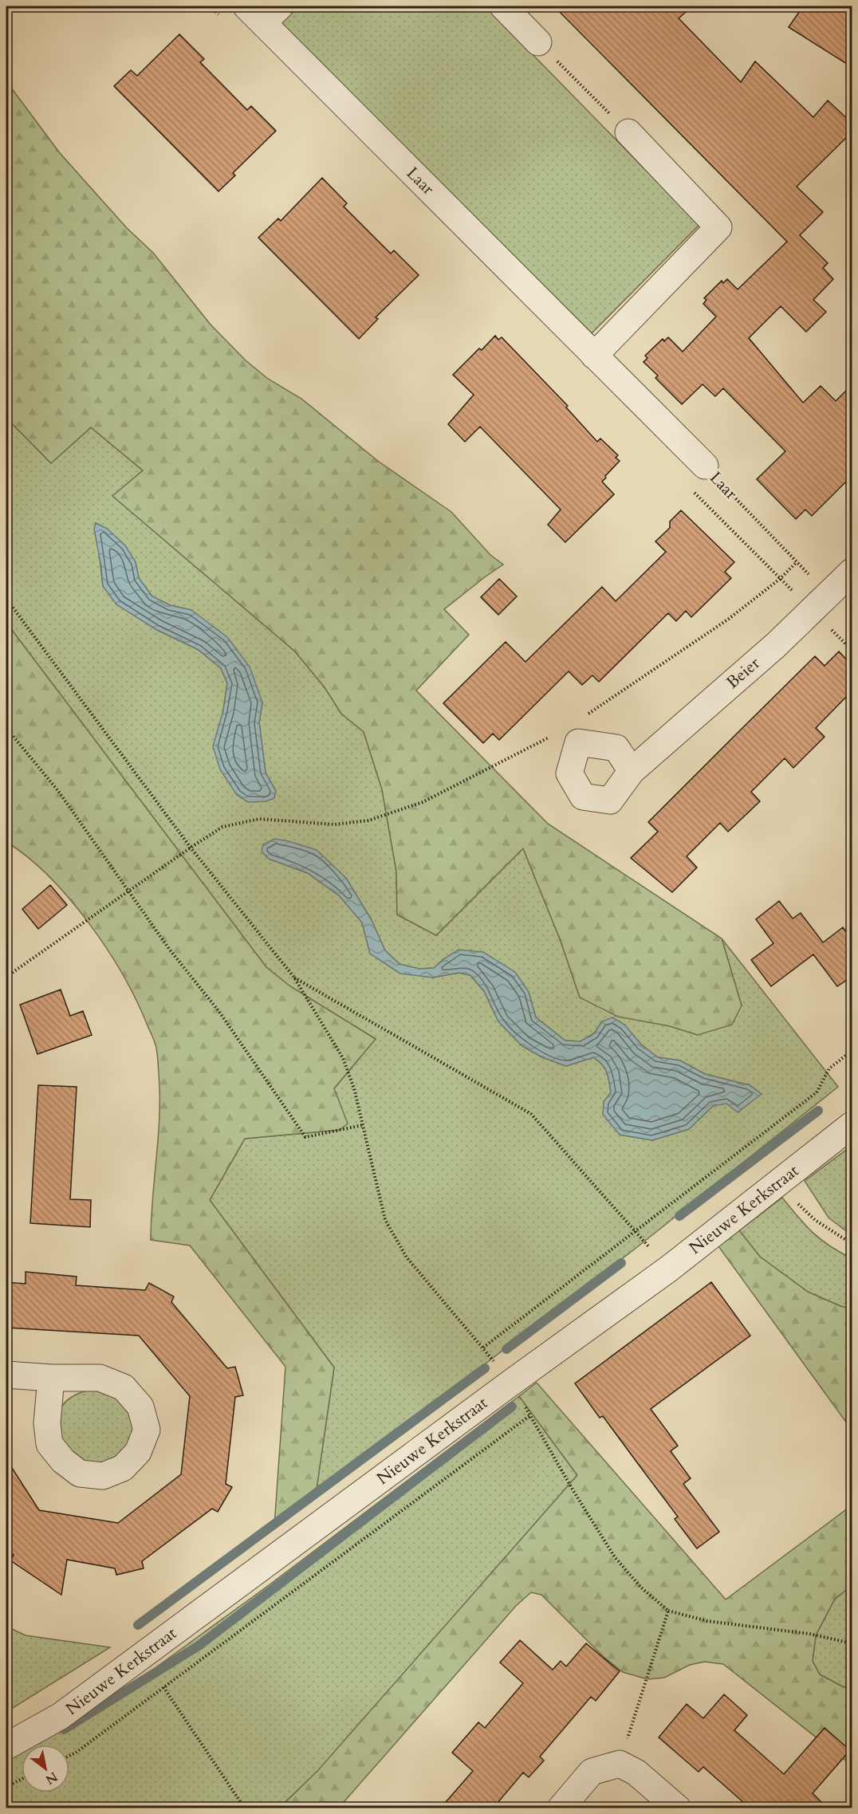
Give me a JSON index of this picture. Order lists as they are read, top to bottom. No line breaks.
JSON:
{"streets":{"street":["Laar","Beier","Nieuwe Kerkstraat"]},"crossings":[["Laar","Beier"]],"north":"bottom right"}
